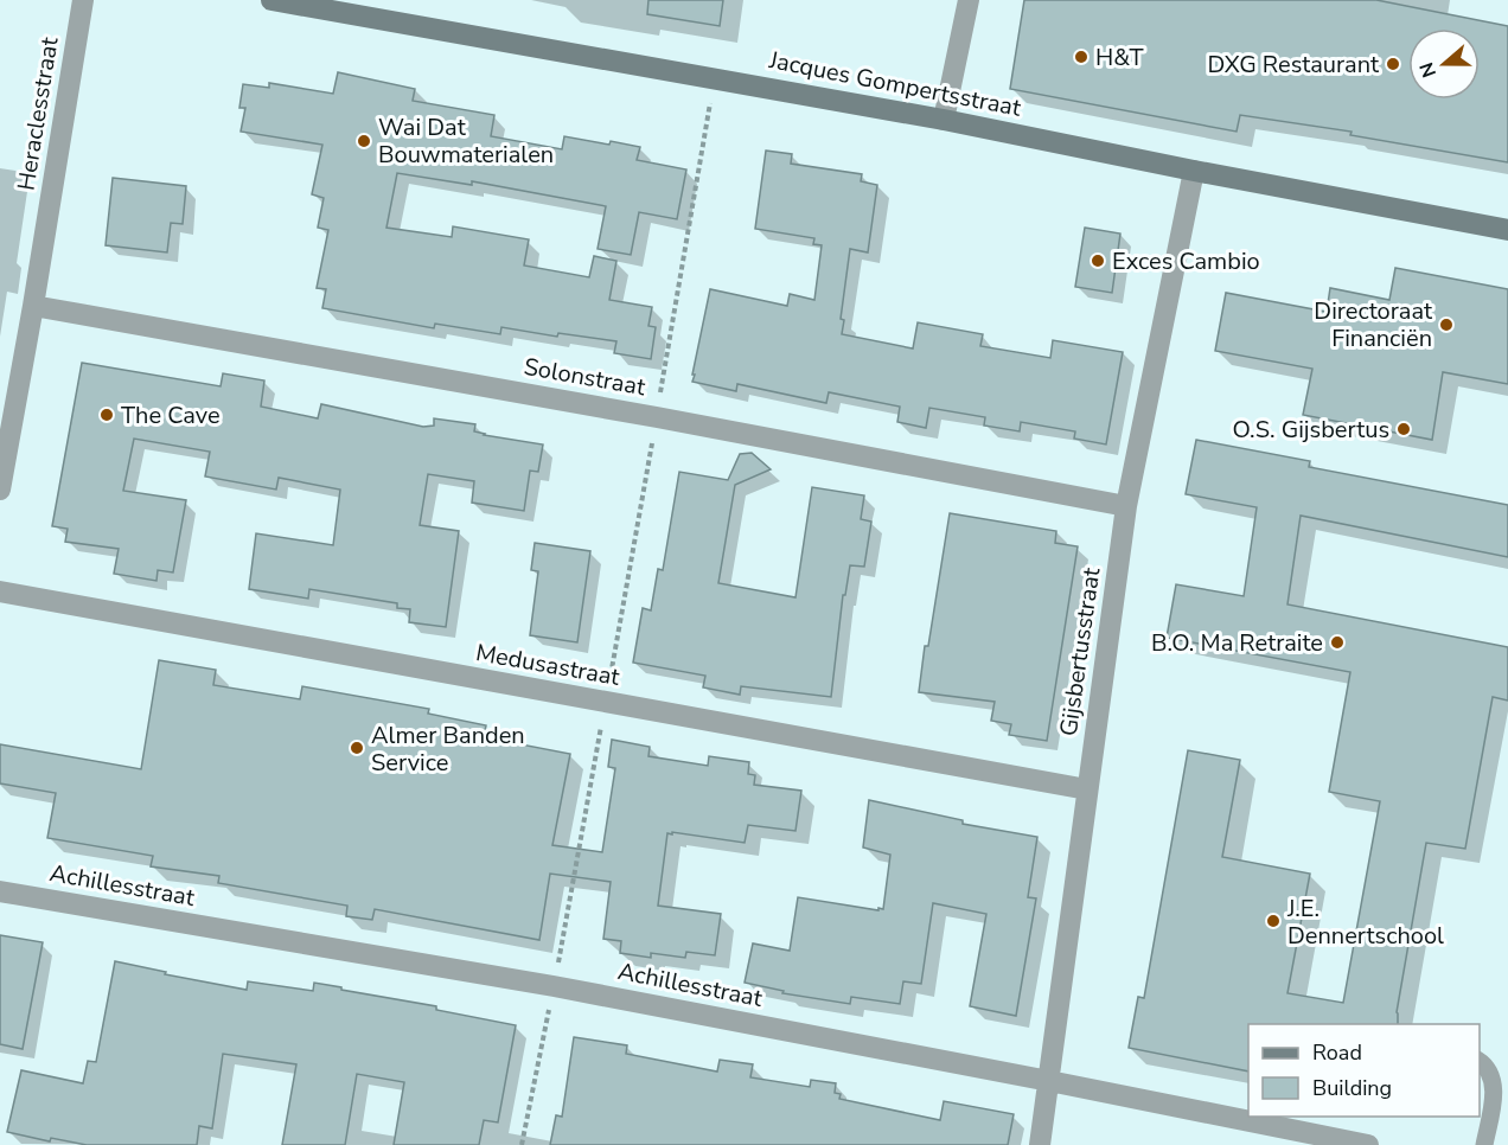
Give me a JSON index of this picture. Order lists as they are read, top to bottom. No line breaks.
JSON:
{"streets":{"street":["Jacques Gompertsstraat","Heraclesstraat","Solonstraat","Gijsbertusstraat","Medusastraat","Achillesstraat"]},"crossings":[["Jacques Gompertsstraat","Gijsbertusstraat"],["Heraclesstraat","Solonstraat"],["Solonstraat","Gijsbertusstraat"],["Gijsbertusstraat","Medusastraat"],["Gijsbertusstraat","Achillesstraat"]],"places":["H&T","DXG Restaurant","Wai Dat Bouwmaterialen","Exces Cambio","Directoraat Financiën","The Cave","O.S. Gijsbertus","B.O. Ma Retraite","Almer Banden Service","J.E. Dennertschool"],"legend":["Road","Building"],"north":"left"}
